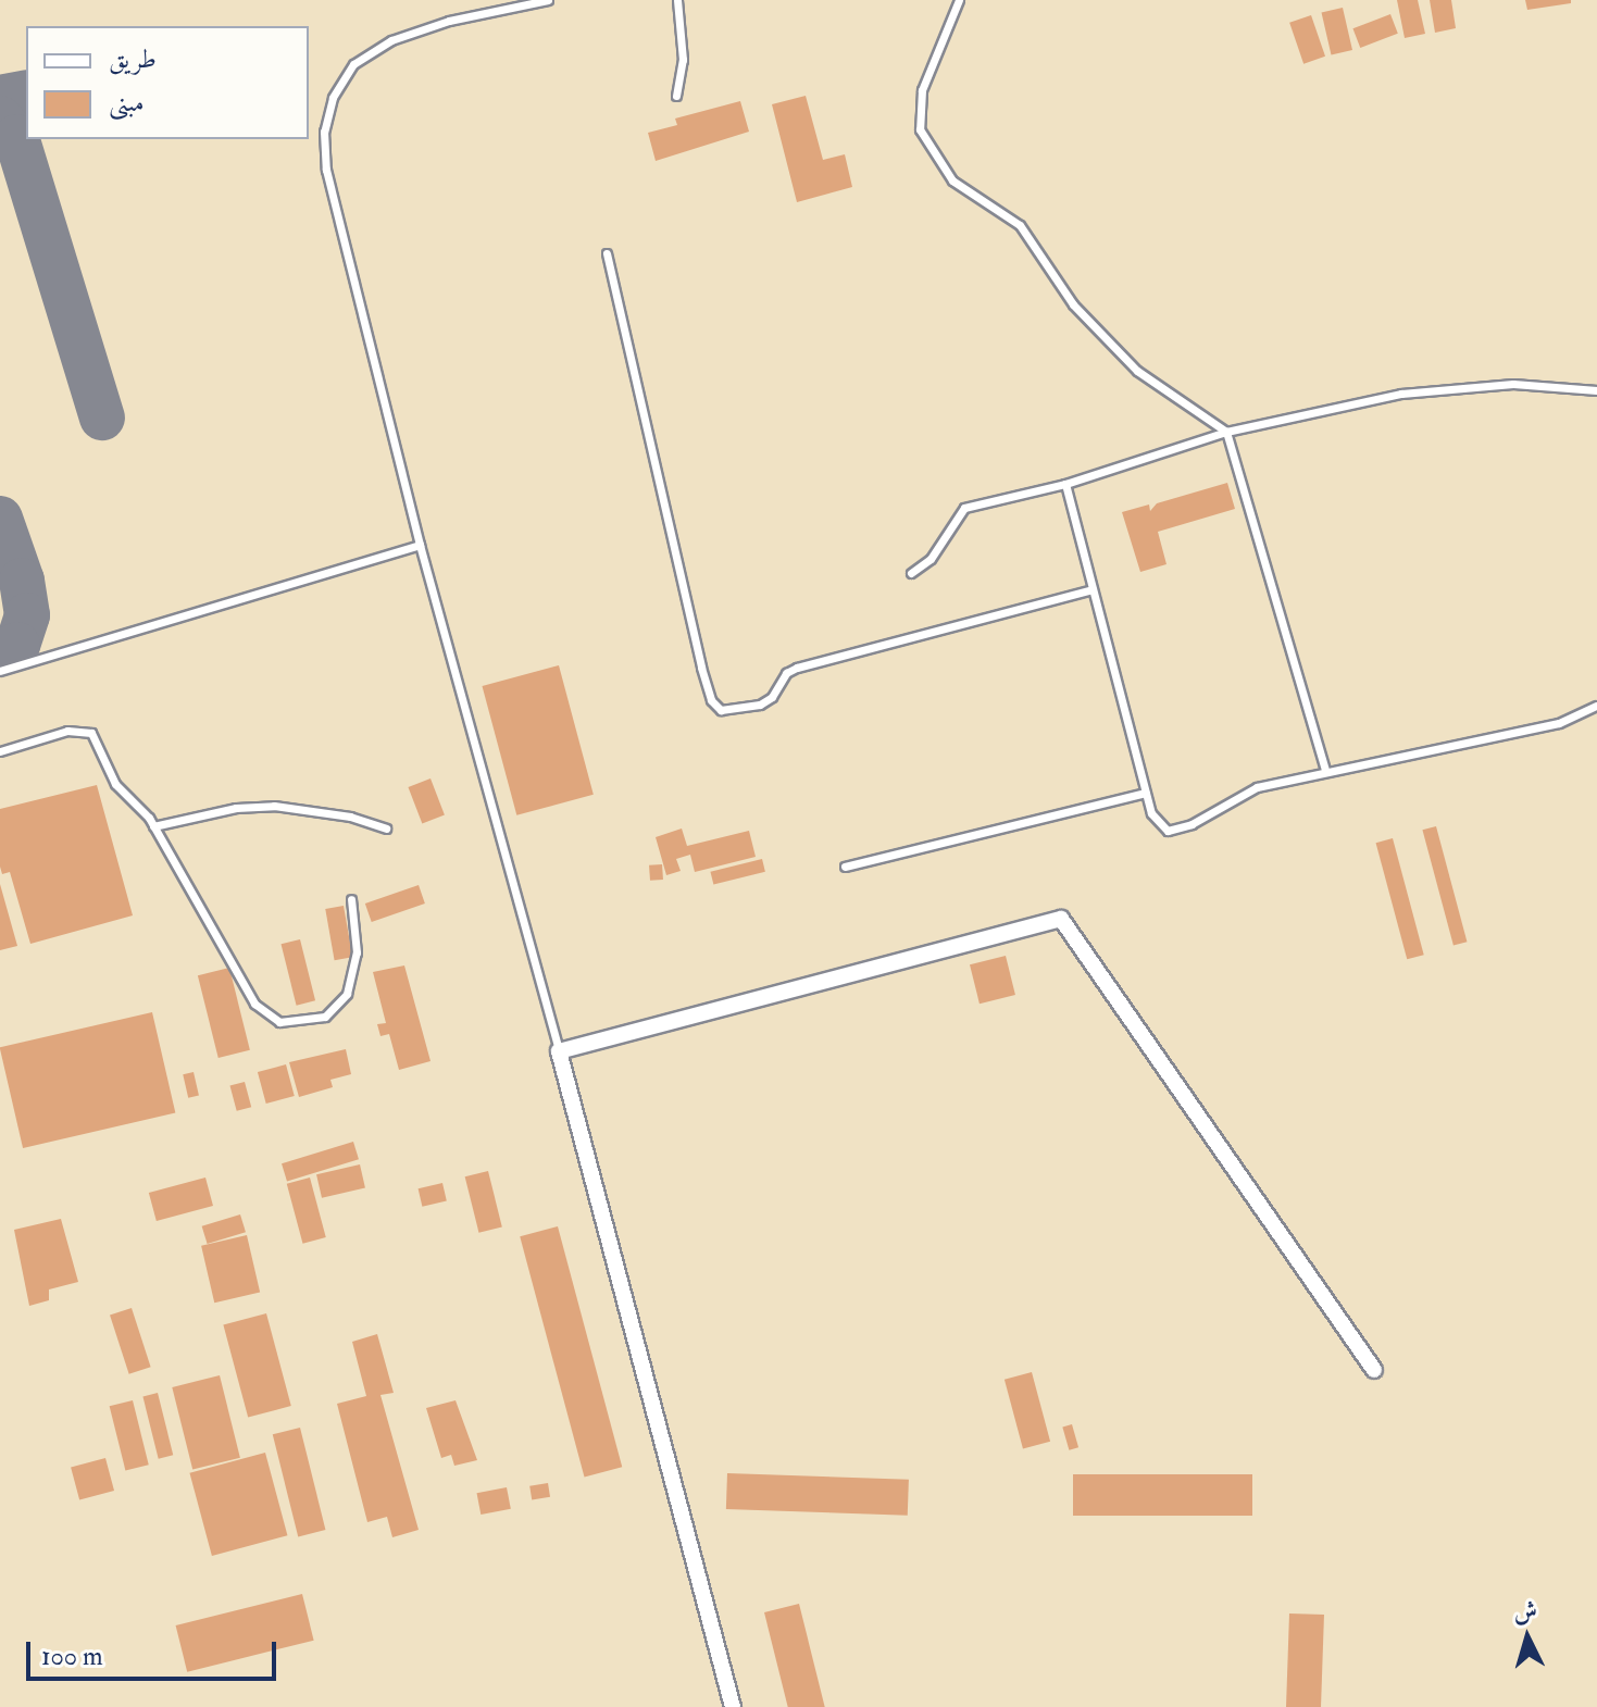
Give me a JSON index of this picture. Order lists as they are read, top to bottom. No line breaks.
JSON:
{"legend":["طريق","مبنى"],"scale_bar":"100 m","north":"top"}
